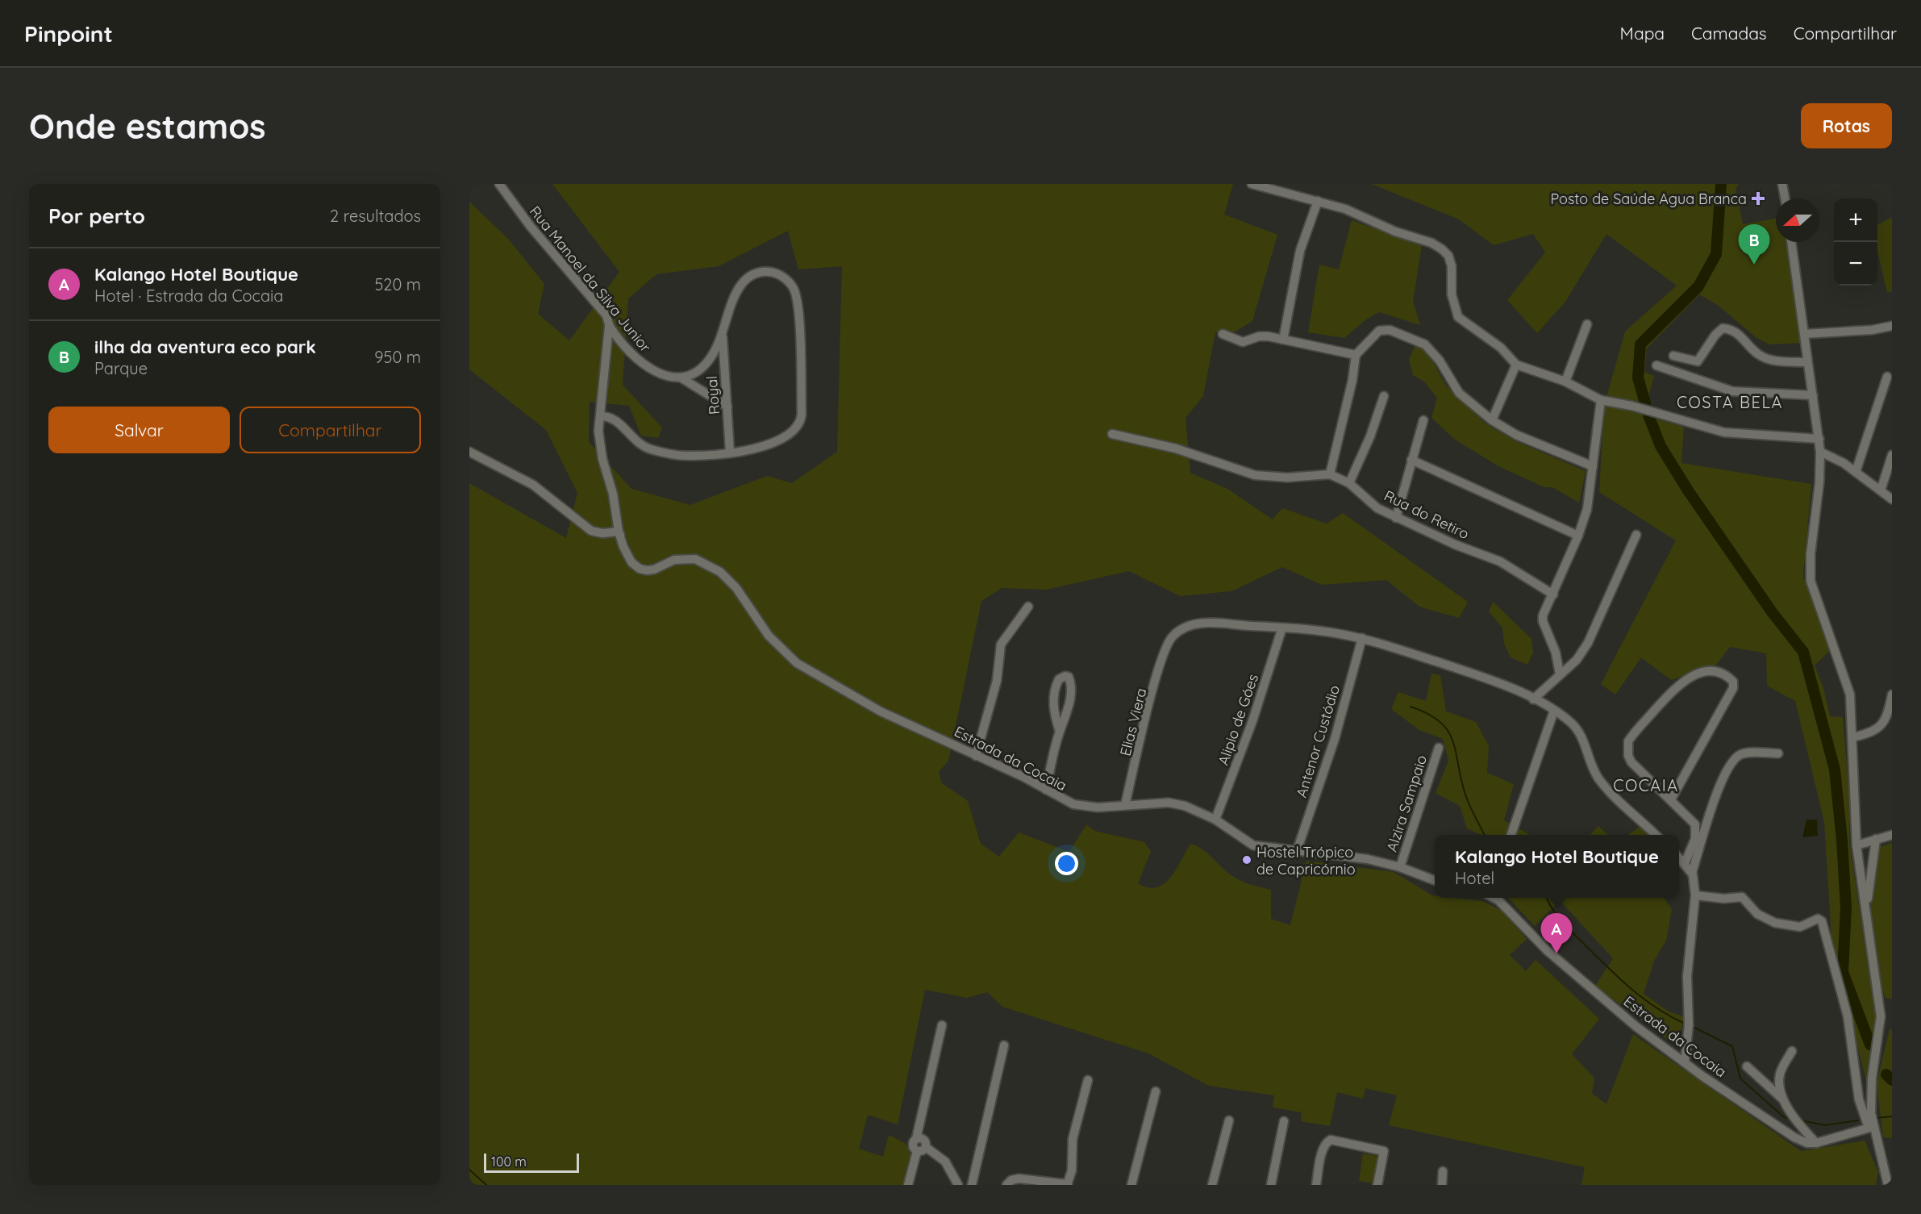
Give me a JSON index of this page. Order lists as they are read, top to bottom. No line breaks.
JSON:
{"streets":{"street":["Rua Manoel da Silva Junior","Royal","Rua do Retiro","Alipio de Góes","Antenor Custódio","Estrada da Cocaia","Alzira Sampaio"]},"crossings":[["Rua Manoel da Silva Junior","Estrada da Cocaia"],["Alipio de Góes","Estrada da Cocaia"],["Antenor Custódio","Estrada da Cocaia"],["Estrada da Cocaia","Alzira Sampaio"]],"districts":["COSTA BELA","COCAIA"],"places":{"health":["Posto de Saúde Agua Branca"],"other":["Hostel Trópico de Capricórnio"]},"scale_bar":"100 m","north":"left","page":{"header":"Pinpoint","nav":["Mapa","Camadas","Compartilhar"],"buttons":["Rotas",["Salvar","Compartilhar"]],"title":"Onde estamos","heading":["Por perto","2 resultados"],"map_buttons":["+","−"],"pins":["B","A"],"list":[{"mark":"A","name":"Kalango Hotel Boutique","note":"Hotel · Estrada da Cocaia","value":"520 m"},{"mark":"B","name":"ilha da aventura eco park","note":"Parque","value":"950 m"}],"popup":["Kalango Hotel Boutique","Hotel"],"scale":"100 m"}}
